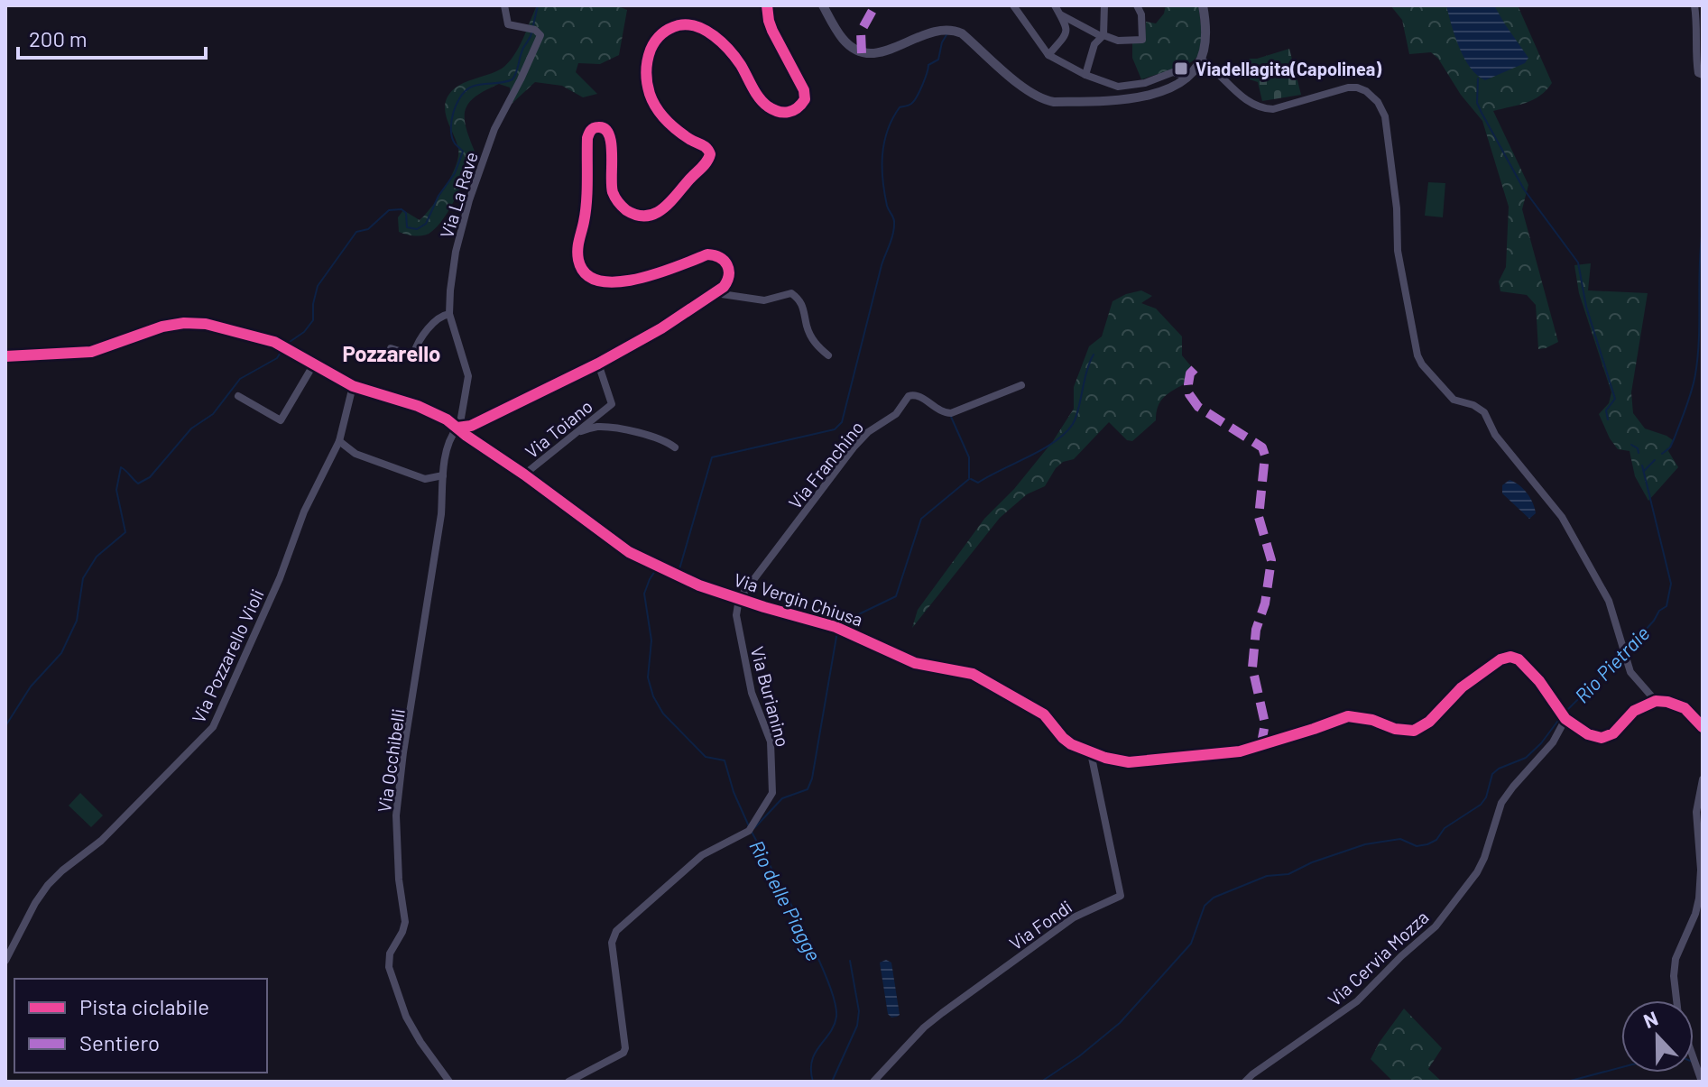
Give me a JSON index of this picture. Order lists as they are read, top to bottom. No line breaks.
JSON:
{"streets":{"street":["Via La Rave","Via Toiano","Via Franchino","Via Vergin Chiusa","Via Pozzarello Violi","Via Burianino","Via Occhibelli","Via Fondi","Via Cervia Mozza"]},"crossings":[["Via La Rave","Via Vergin Chiusa"],["Via La Rave","Via Occhibelli"],["Via Toiano","Via Vergin Chiusa"],["Via Franchino","Via Vergin Chiusa"],["Via Franchino","Via Burianino"],["Via Vergin Chiusa","Via Pozzarello Violi"],["Via Vergin Chiusa","Via Burianino"],["Via Vergin Chiusa","Via Occhibelli"],["Via Vergin Chiusa","Via Fondi"],["Via Vergin Chiusa","Via Cervia Mozza"]],"districts":["Pozzarello"],"water":["Rio Pietraie","Rio delle Piagge"],"places":{"transit":["Viadellagita(Capolinea)"]},"legend":["Pista ciclabile","Sentiero"],"scale_bar":"200 m","north":"top"}
